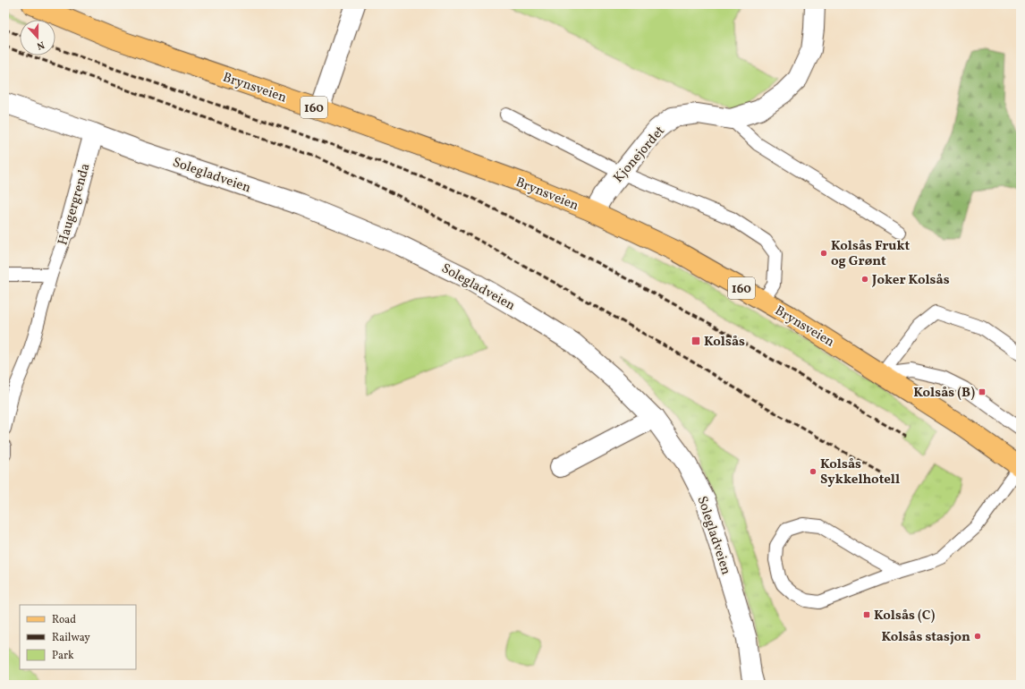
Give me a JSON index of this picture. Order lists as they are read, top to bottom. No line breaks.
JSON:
{"streets":{"main road":["Brynsveien","160"],"street":["Kjonejordet","Solegladveien","Haugergrenda"]},"crossings":[["Brynsveien","Kjonejordet"],["Solegladveien","Haugergrenda"]],"places":{"other":["Kolsås Frukt og Grønt","Joker Kolsås","Kolsås Sykkelhotell","Kolsås stasjon"],"transit":["Kolsås","Kolsås (B)","Kolsås (C)"]},"legend":["Road","Railway","Park"],"north":"bottom"}
